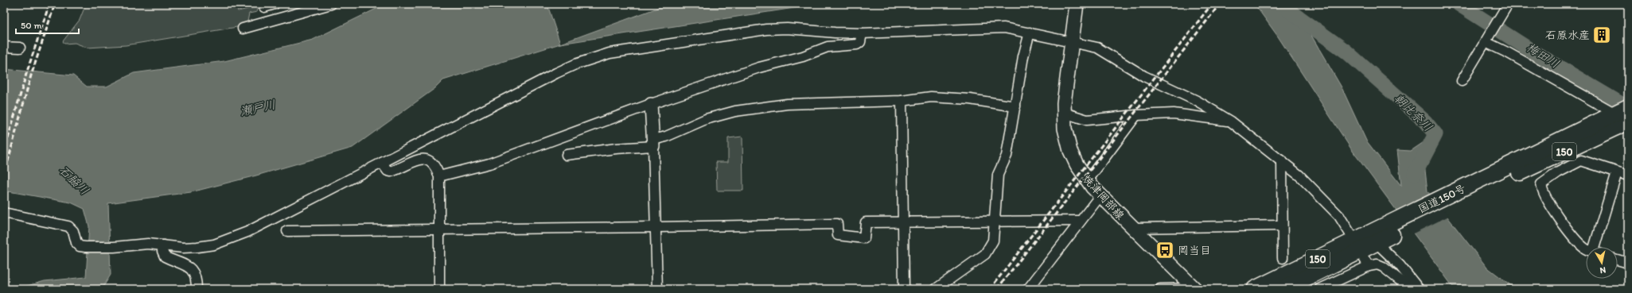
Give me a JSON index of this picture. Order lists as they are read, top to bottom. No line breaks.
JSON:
{"streets":{"highway":["150","国道150号"],"main road":["焼津岡部線"]},"water":["梅田川","瀬戸川","朝比奈川","石脇川"],"places":{"building":["石原水産"],"bus stop":["岡当目"]},"scale_bar":"50 m","north":"bottom"}
